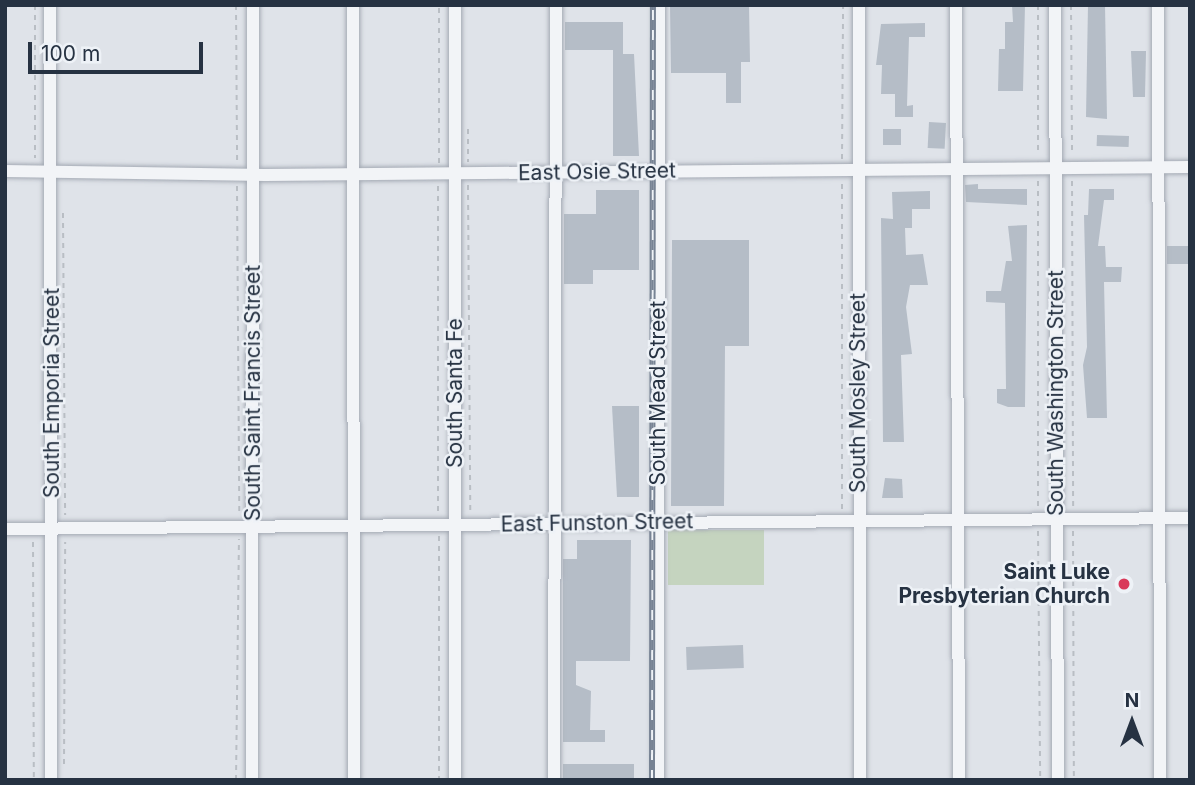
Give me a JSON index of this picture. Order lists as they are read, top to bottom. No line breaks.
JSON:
{"streets":{"street":["East Osie Street","South Emporia Street","South Saint Francis Street","South Santa Fe","South Mead Street","South Mosley Street","South Washington Street","East Funston Street"]},"crossings":[["East Osie Street","South Emporia Street"],["East Osie Street","South Saint Francis Street"],["East Osie Street","South Santa Fe"],["East Osie Street","South Mead Street"],["East Osie Street","South Mosley Street"],["East Osie Street","South Washington Street"],["South Emporia Street","East Funston Street"],["South Saint Francis Street","East Funston Street"],["South Santa Fe","East Funston Street"],["South Mead Street","East Funston Street"],["South Mosley Street","East Funston Street"],["South Washington Street","East Funston Street"]],"places":["Saint Luke Presbyterian Church"],"scale_bar":"100 m","north":"top"}
